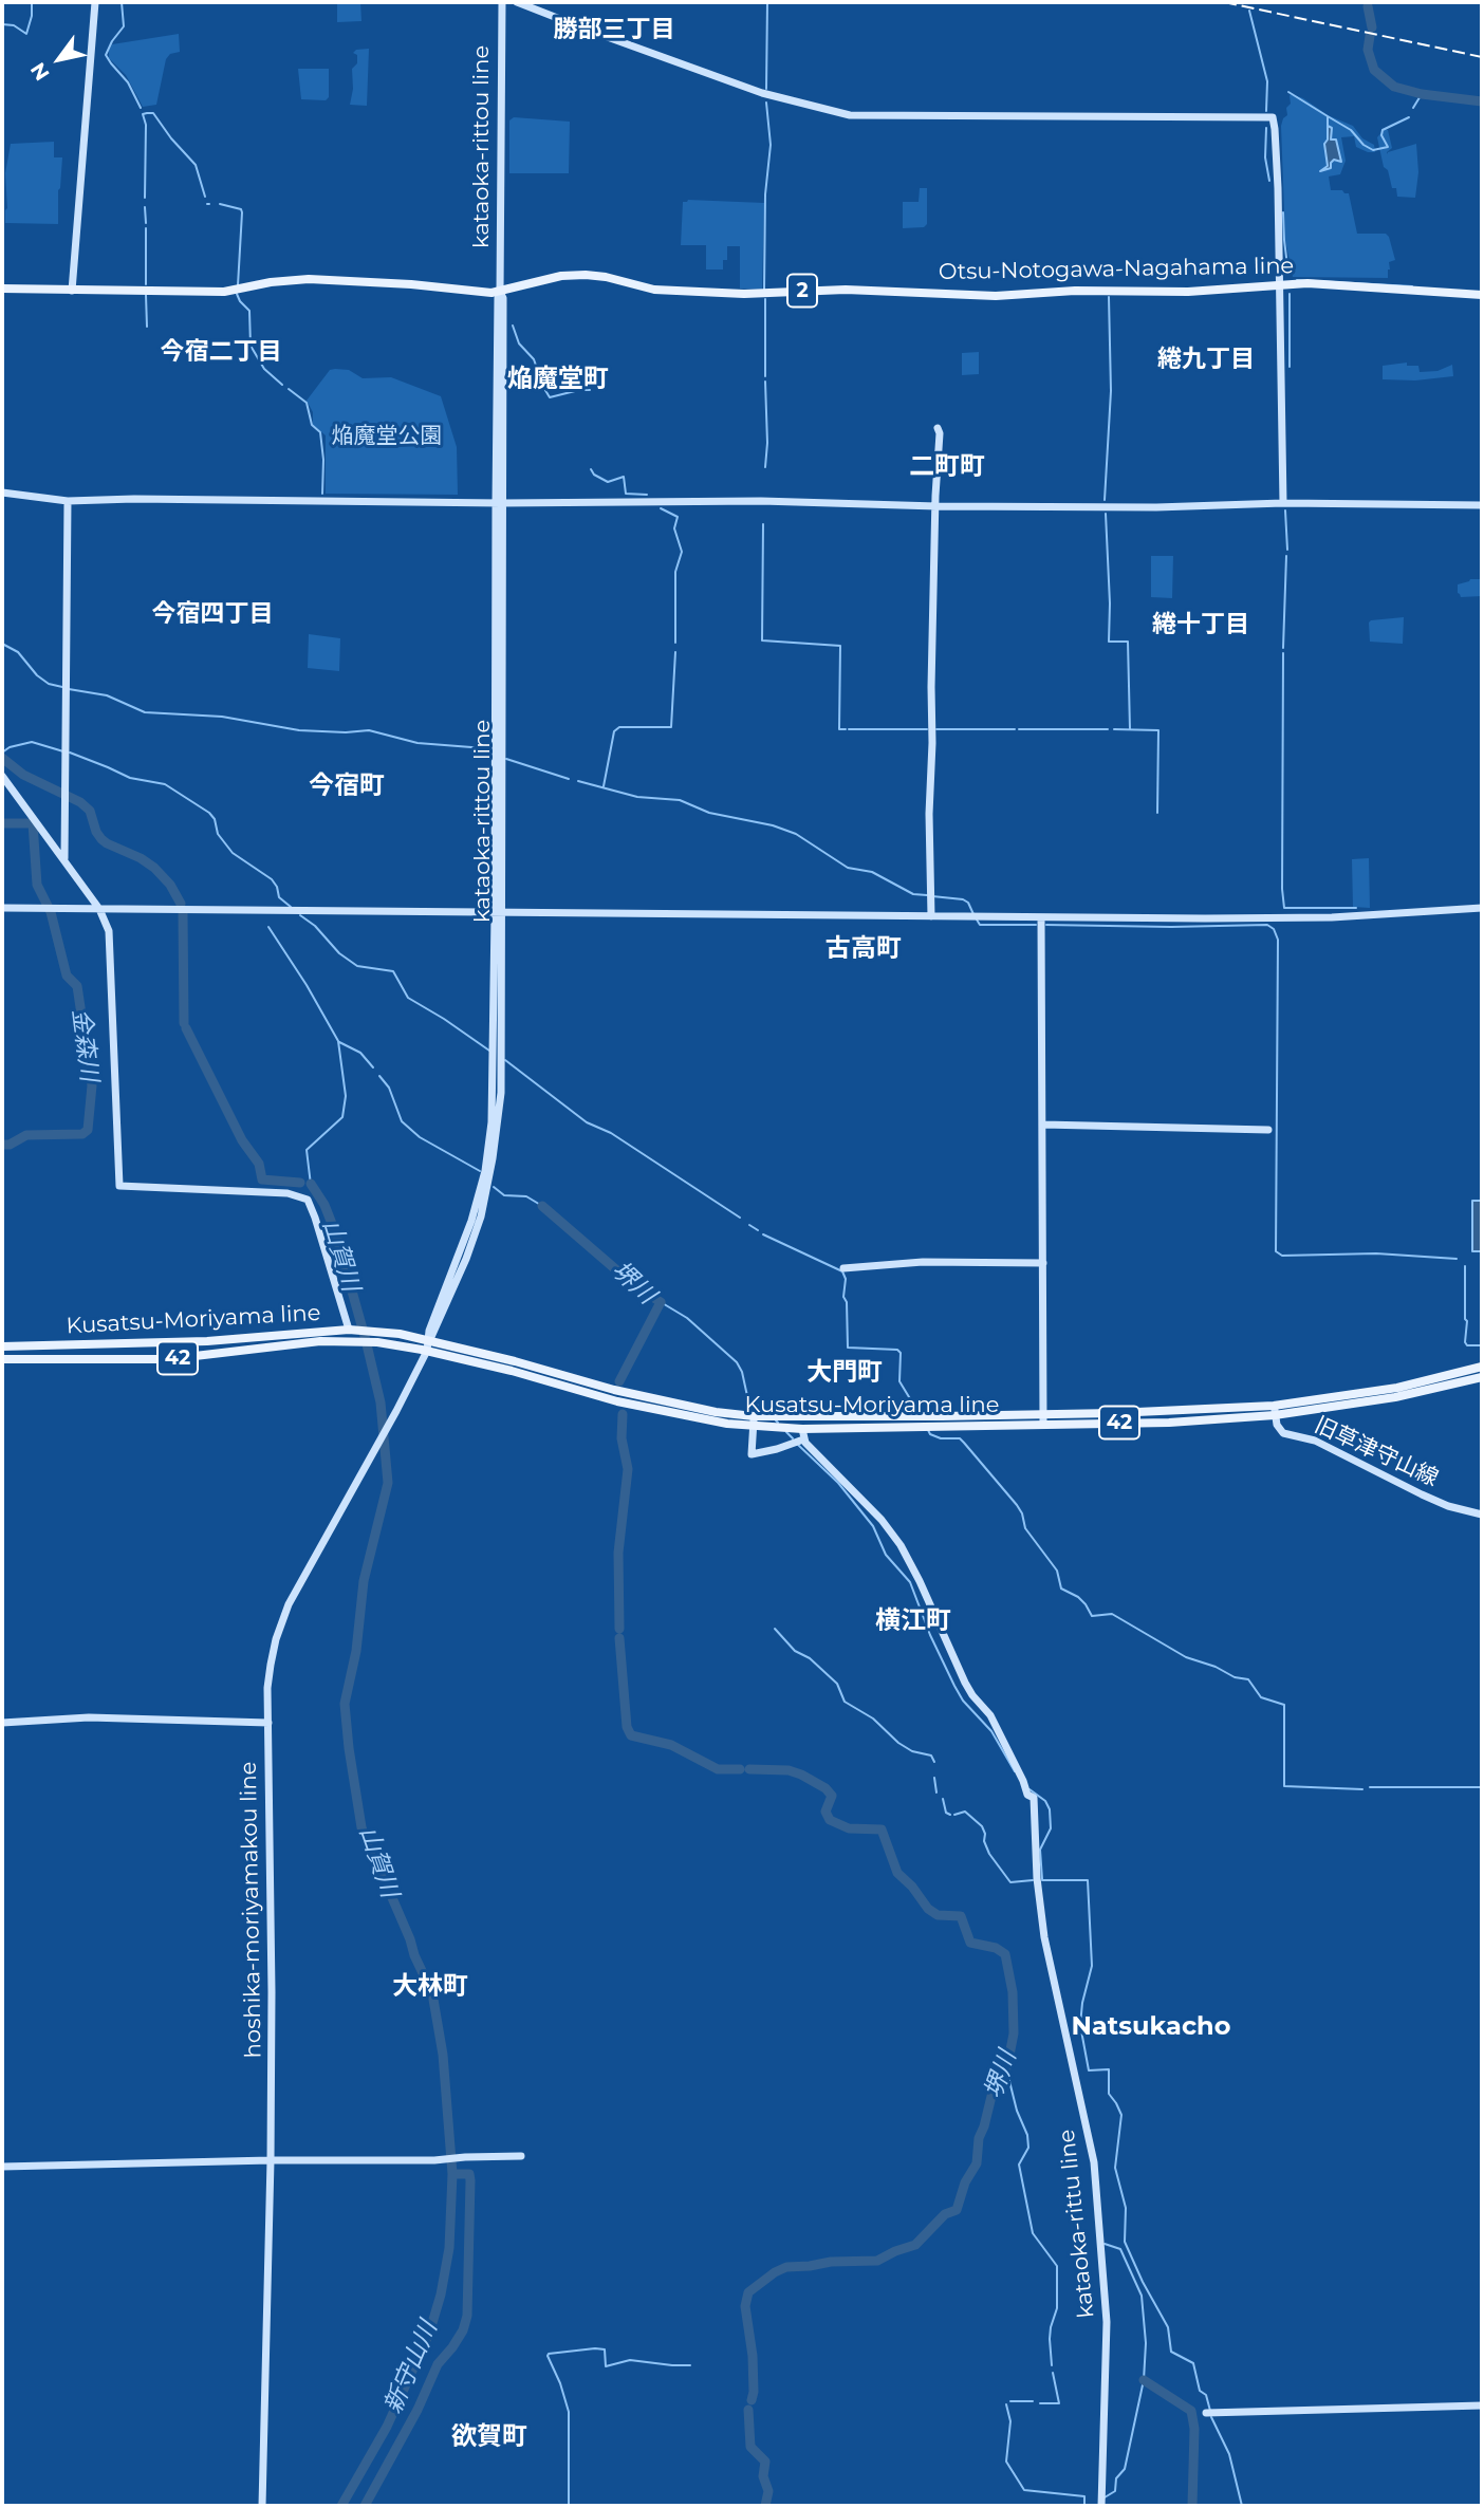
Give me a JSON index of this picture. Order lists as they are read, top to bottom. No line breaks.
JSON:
{"streets":{"main road":["Otsu-Notogawa-Nagahama line","2","Kusatsu-Moriyama line","42"],"street":["kataoka-rittou line","旧草津守山線","hoshika-moriyamakou line","kataoka-rittu line"]},"crossings":[["kataoka-rittou line","Otsu-Notogawa-Nagahama line"],["kataoka-rittou line","Kusatsu-Moriyama line"],["kataoka-rittou line","hoshika-moriyamakou line"],["Kusatsu-Moriyama line","旧草津守山線"],["Kusatsu-Moriyama line","hoshika-moriyamakou line"]],"districts":["勝部三丁目","今宿二丁目","綣九丁目","焔魔堂町","二町町","今宿四丁目","綣十丁目","今宿町","古高町","大門町","横江町","大林町","Natsukacho","欲賀町"],"water":["金森川","山賀川","堺川","新守山川"],"parks":["焔魔堂公園"],"north":"bottom left"}
